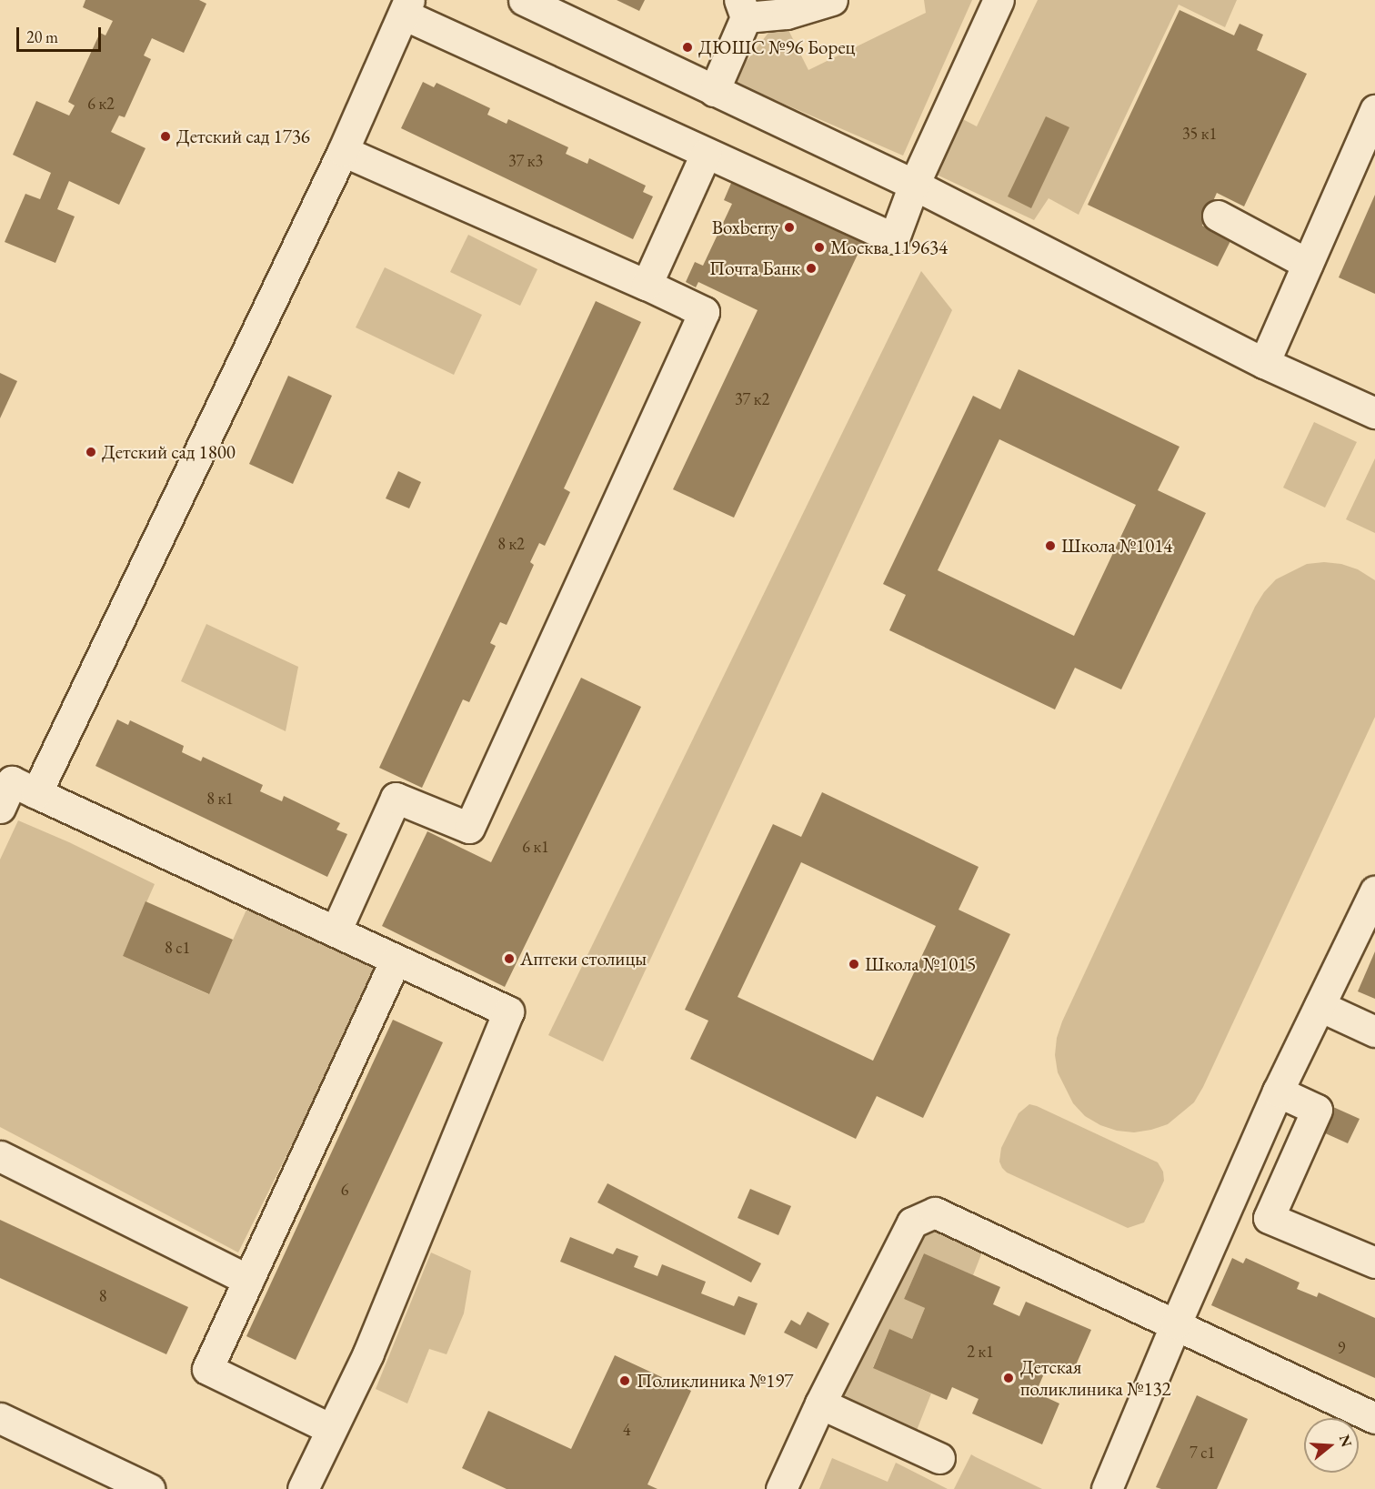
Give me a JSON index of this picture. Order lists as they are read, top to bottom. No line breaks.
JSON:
{"places":["ДЮШС №96 Борец","Детский сад 1736","Boxberry","Москва 119634","Почта Банк","Детский сад 1800","Школа №1014","Аптеки столицы","Школа №1015","Детская поликлиника №132","Поликлиника №197"],"house_numbers":["6 к2","35 к1","37 к3","37 к2","8 к2","8 к1","6 к1","8 с1","6","8","9","2 к1","4","7 с1"],"scale_bar":"20 m","north":"right"}
